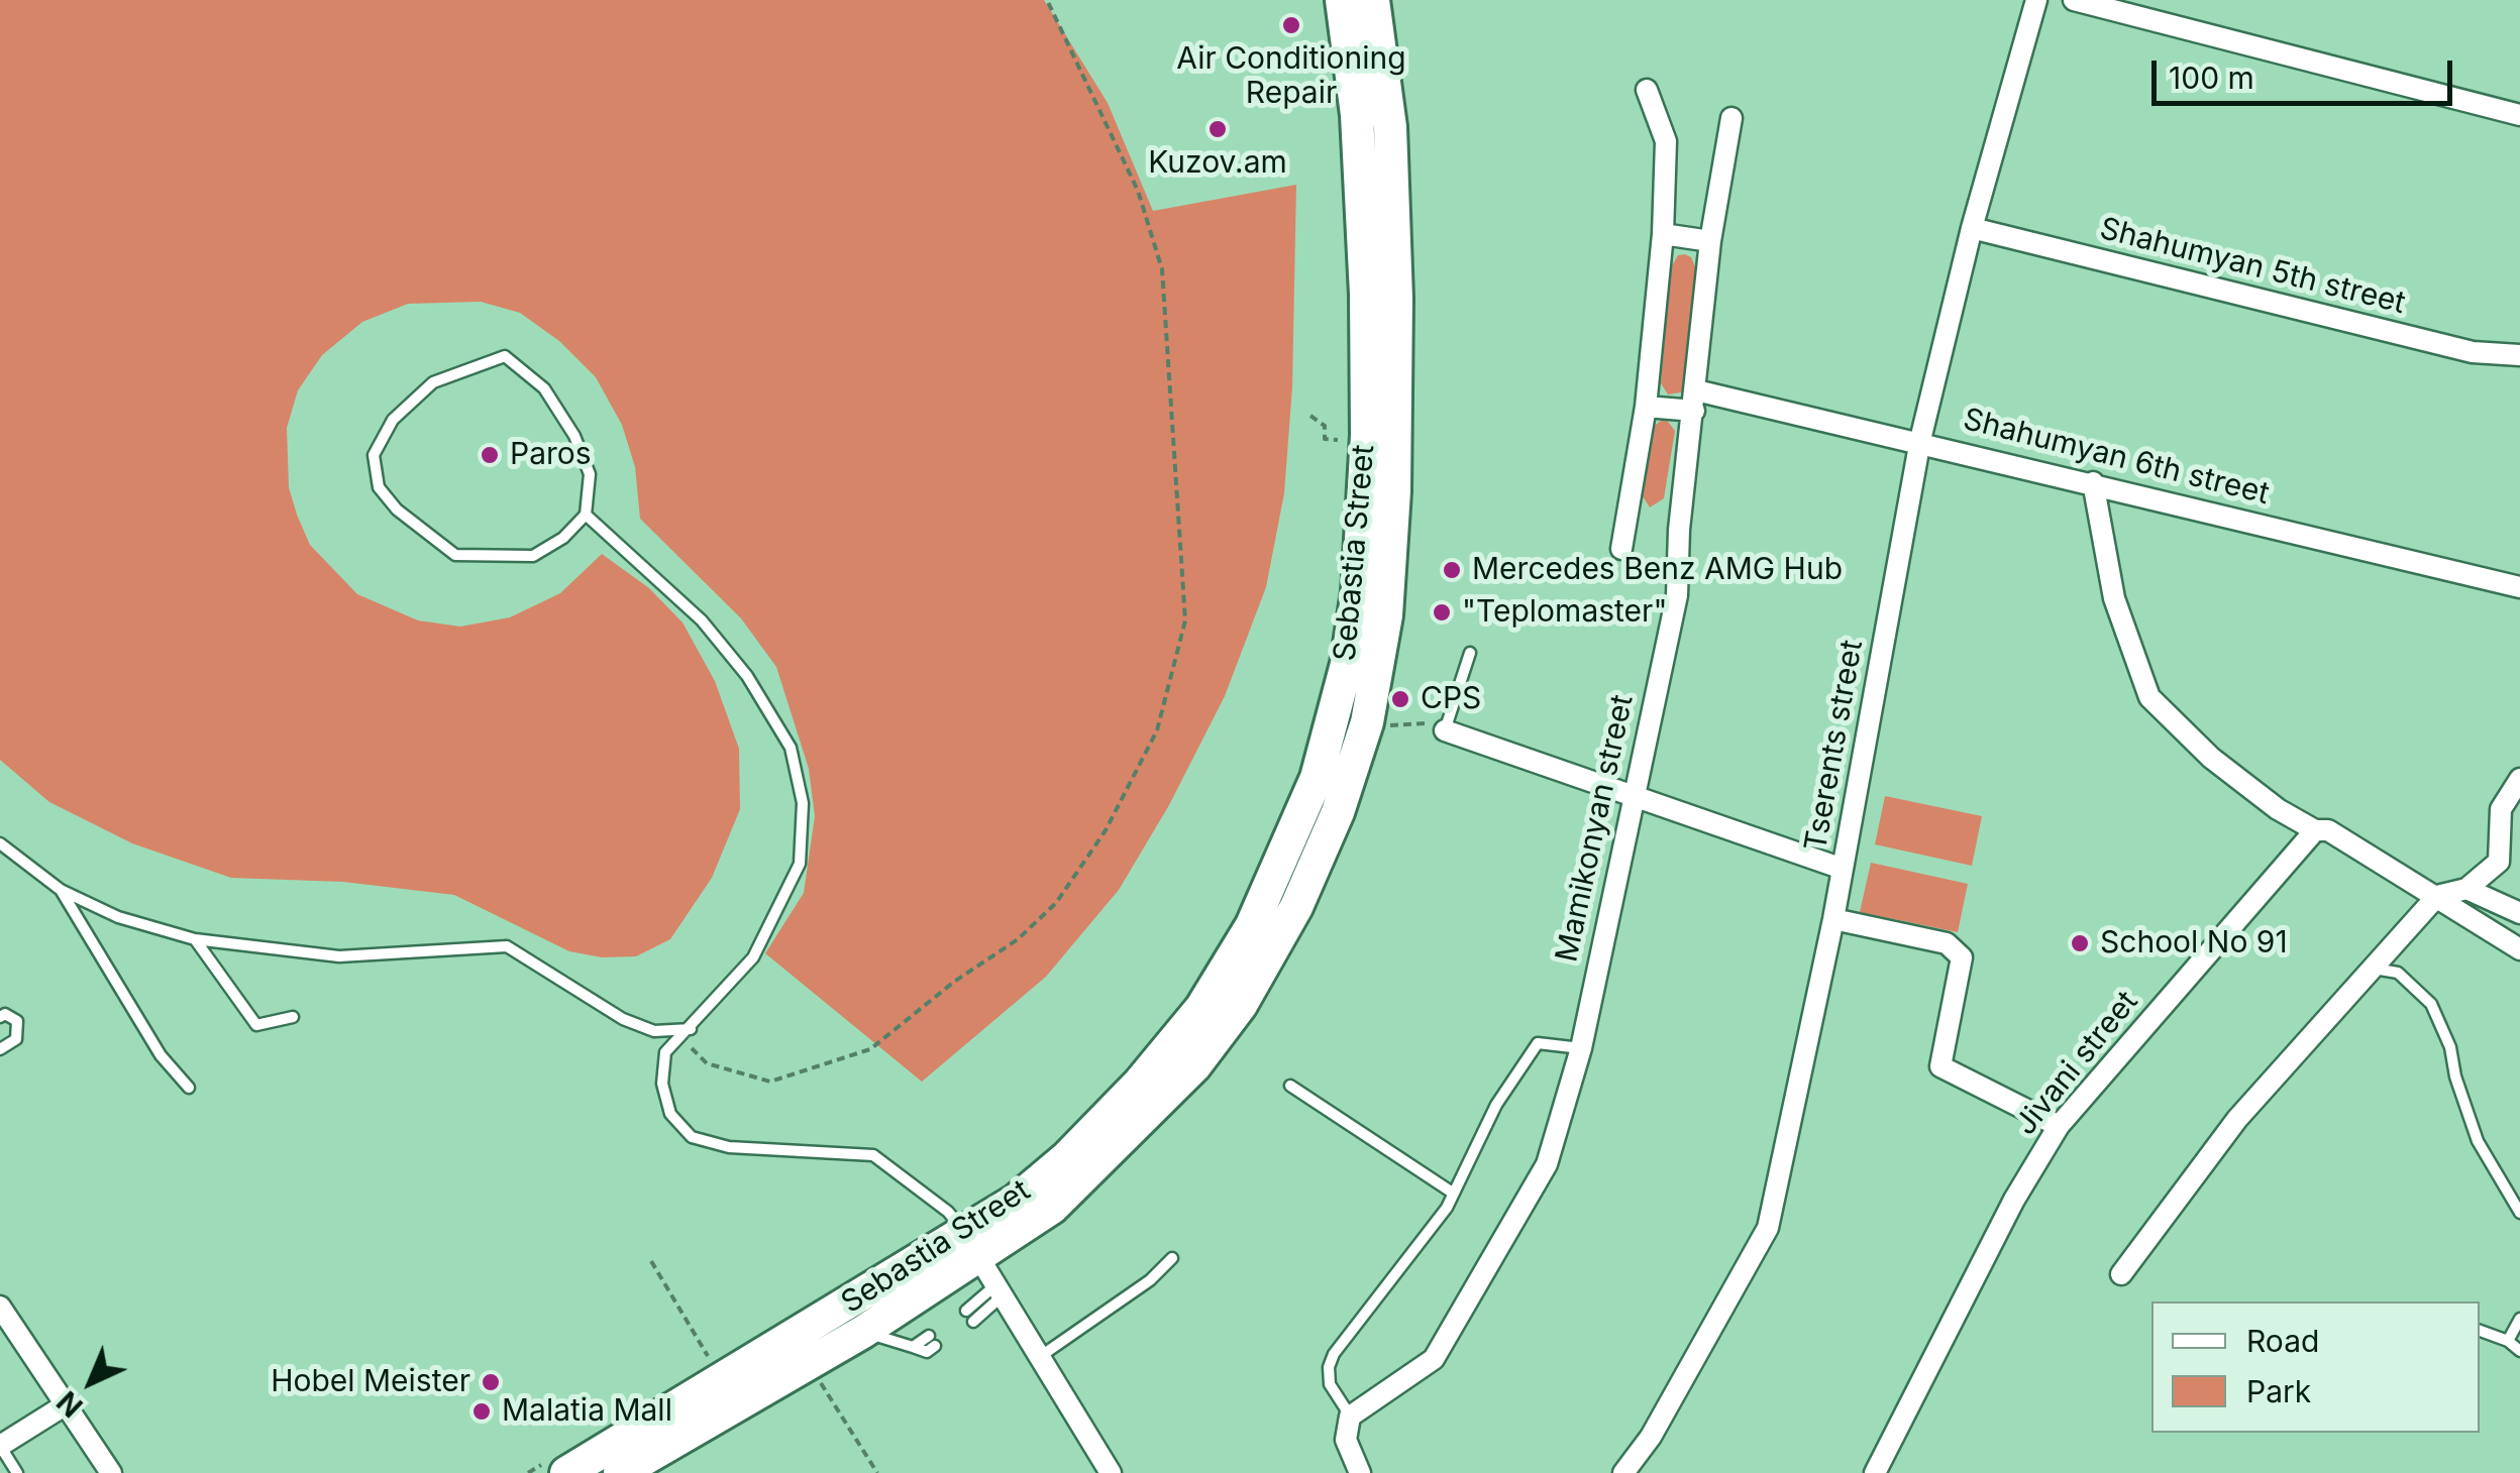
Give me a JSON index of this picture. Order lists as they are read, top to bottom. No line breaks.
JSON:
{"streets":{"main road":["Sebastia Street"],"street":["Shahumyan 5th street","Shahumyan 6th street","Tserents street","Mamikonyan street","Jivani street"]},"crossings":[["Shahumyan 5th street","Tserents street"],["Shahumyan 6th street","Tserents street"],["Shahumyan 6th street","Mamikonyan street"]],"places":["Air Conditioning Repair","Kuzov.am","Paros","Mercedes Benz AMG Hub","\"Teplomaster\"","CPS","School No 91","Hobel Meister","Malatia Mall"],"legend":["Road","Park"],"scale_bar":"100 m","north":"bottom left"}
